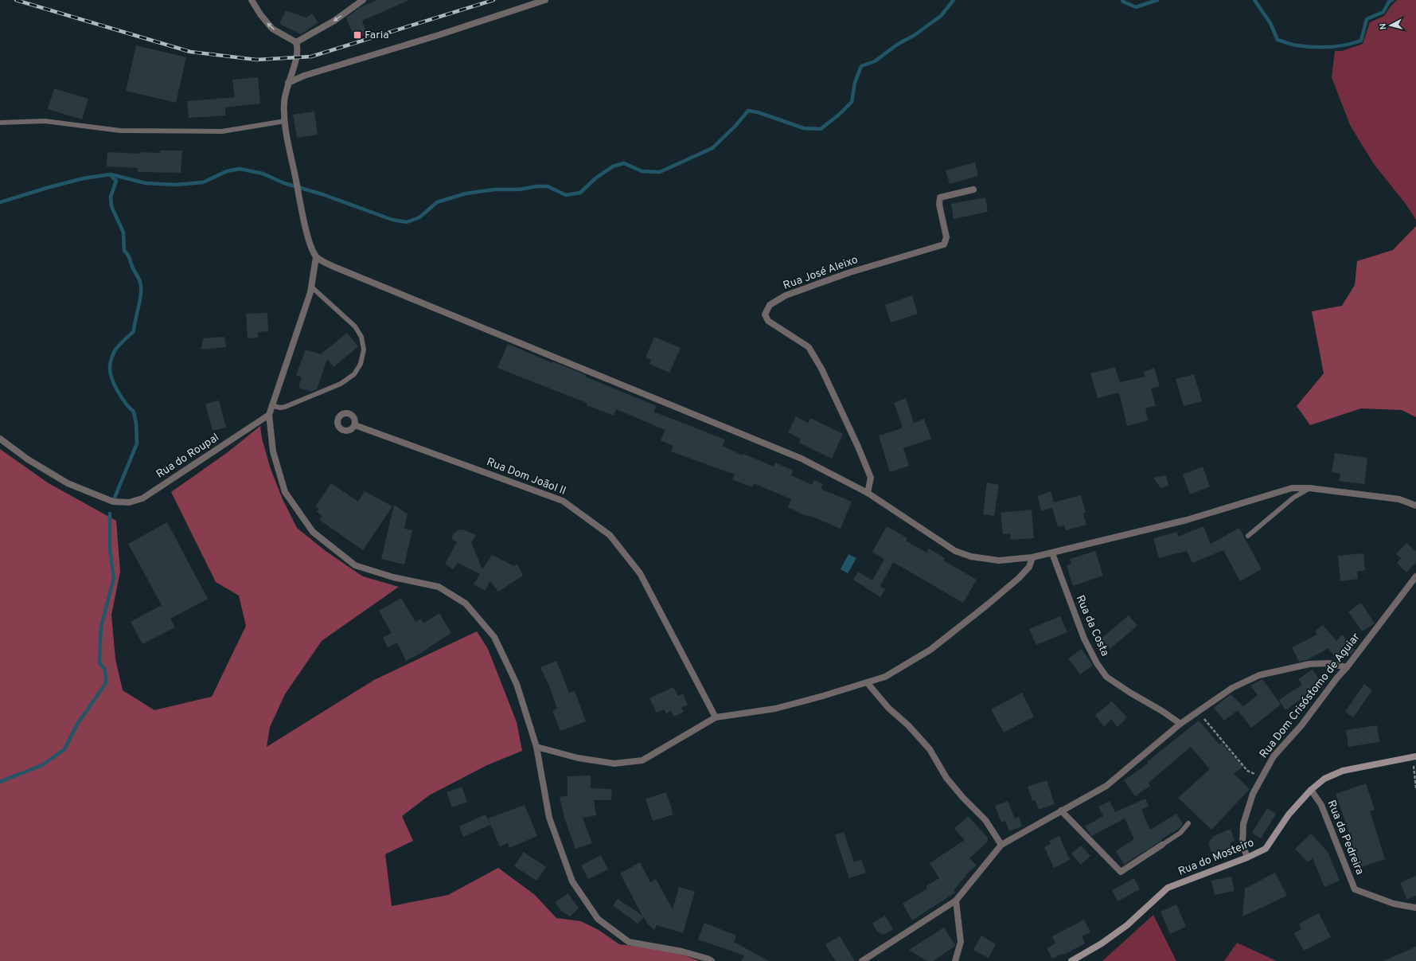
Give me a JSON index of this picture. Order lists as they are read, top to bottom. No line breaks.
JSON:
{"streets":{"main road":["Rua do Mosteiro"],"street":["Rua José Aleixo","Rua do Roupal","Rua Dom Joãol II","Rua da Costa","Rua Dom Crisóstomo de Aguiar","Rua da Pedreira"]},"crossings":[["Rua Dom Crisóstomo de Aguiar","Rua do Mosteiro"],["Rua da Pedreira","Rua do Mosteiro"]],"places":{"transit":["Faria"]},"north":"left"}
